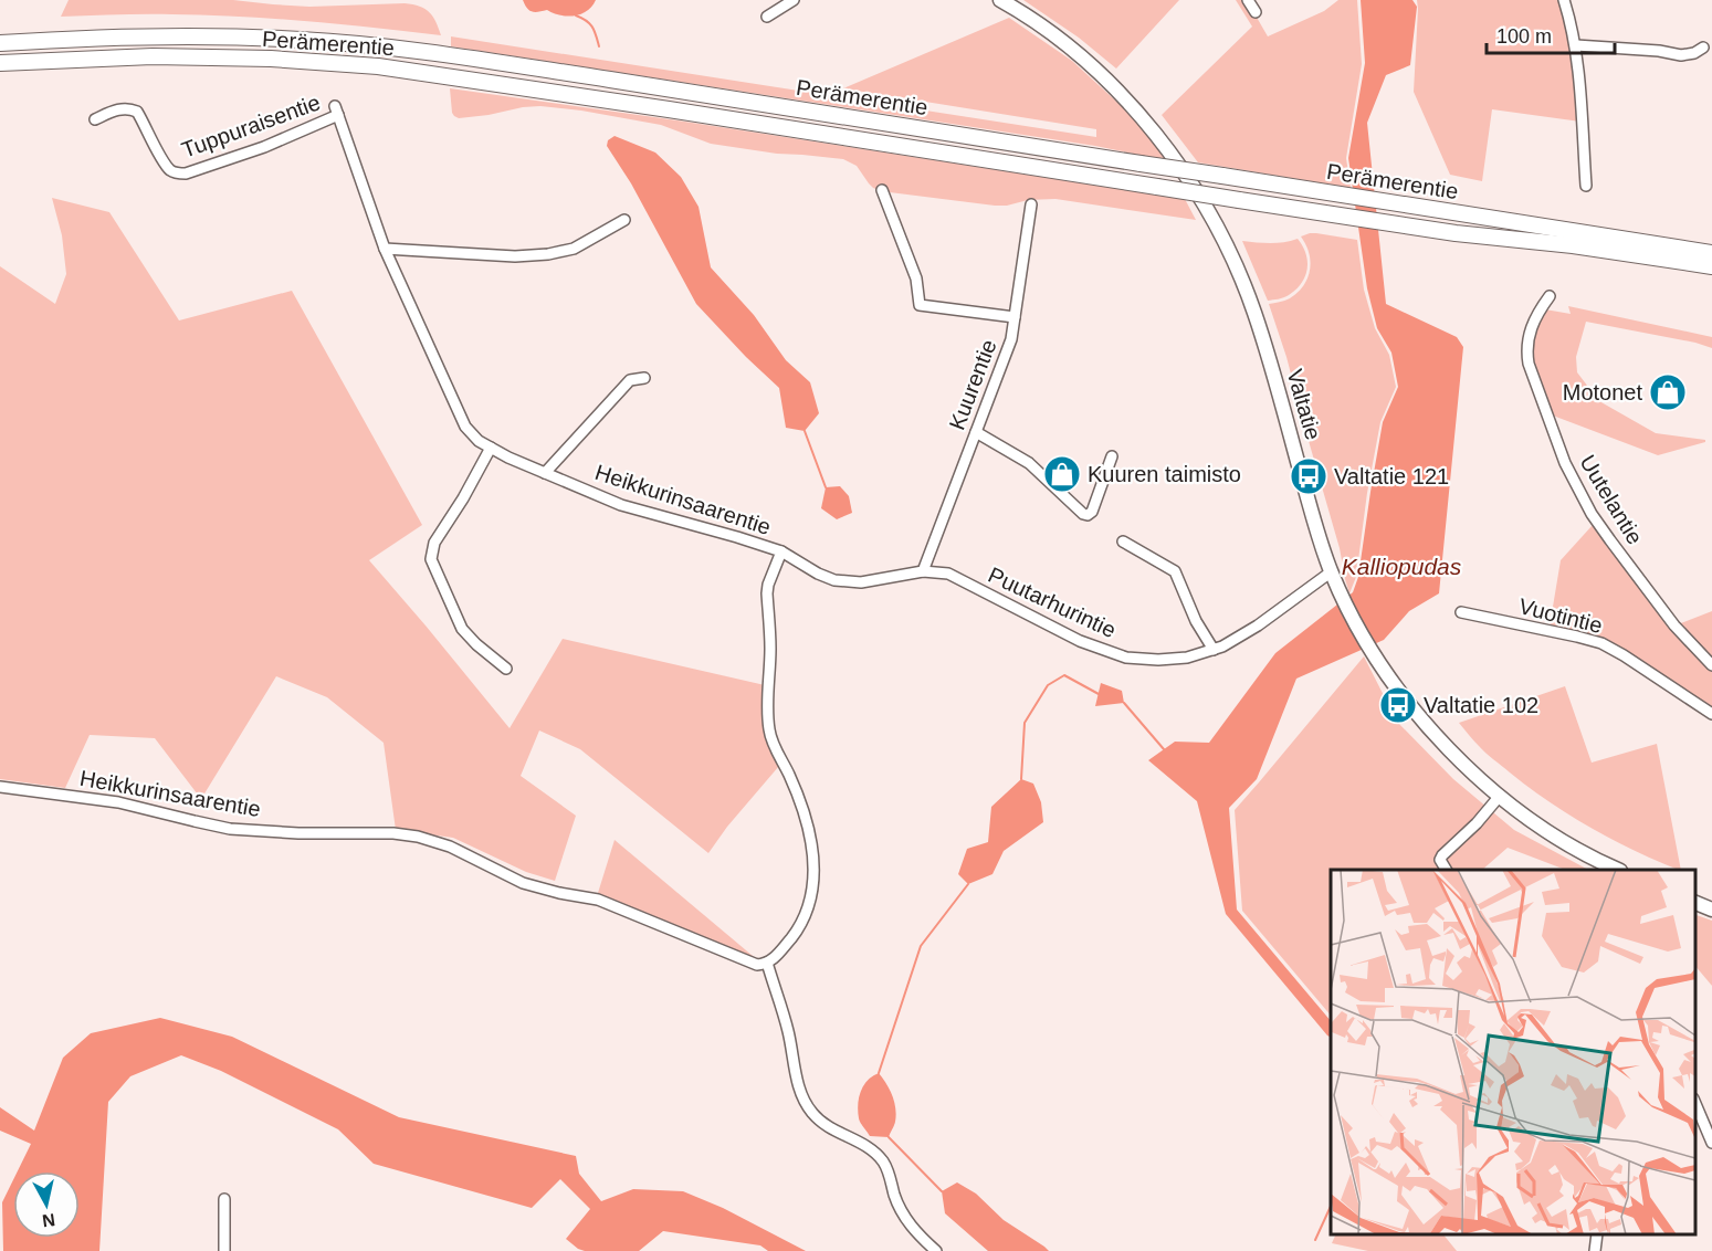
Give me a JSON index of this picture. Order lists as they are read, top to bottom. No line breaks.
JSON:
{"streets":{"highway":["Perämerentie"],"main road":["Valtatie"],"street":["Tuppuraisentie","Kuurentie","Heikkurinsaarentie","Uutelantie","Puutarhurintie","Vuotintie"]},"crossings":[["Tuppuraisentie","Heikkurinsaarentie"],["Kuurentie","Puutarhurintie"],["Valtatie","Puutarhurintie"],["Heikkurinsaarentie","Puutarhurintie"]],"water":["Kalliopudas"],"places":{"shop":["Motonet","Kuuren taimisto"],"bus stop":["Valtatie 121","Valtatie 102"]},"scale_bar":"100 m","north":"bottom"}
